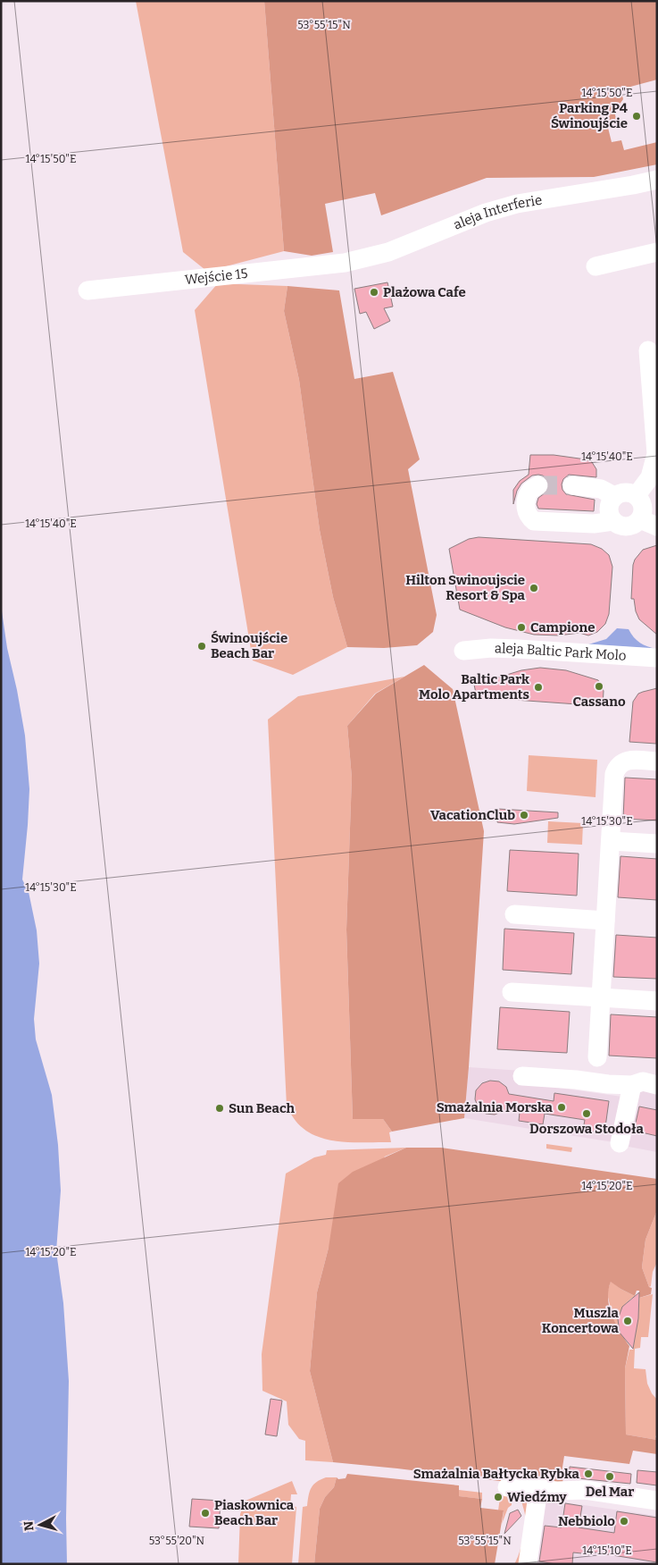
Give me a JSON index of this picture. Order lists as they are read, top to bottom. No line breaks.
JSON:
{"streets":{"street":["aleja Interferie","Wejście 15","aleja Baltic Park Molo"]},"crossings":[["aleja Interferie","Wejście 15"]],"places":["Parking P4 Świnoujście","Plażowa Cafe","Hilton Swinoujscie Resort & Spa","Campione","Świnoujście Beach Bar","Cassano","Baltic Park Molo Apartments","VacationClub","Smażalnia Morska","Sun Beach","Dorszowa Stodoła","Muszla Koncertowa","Smażalnia Bałtycka Rybka","Del Mar","Wiedźmy","Piaskownica Beach Bar","Nebbiolo"],"north":"left","coordinates":["53°55'15\"N","14°15'50\"E","14°15'40\"E","14°15'30\"E","14°15'20\"E","53°55'20\"N","14°15'10\"E"]}
